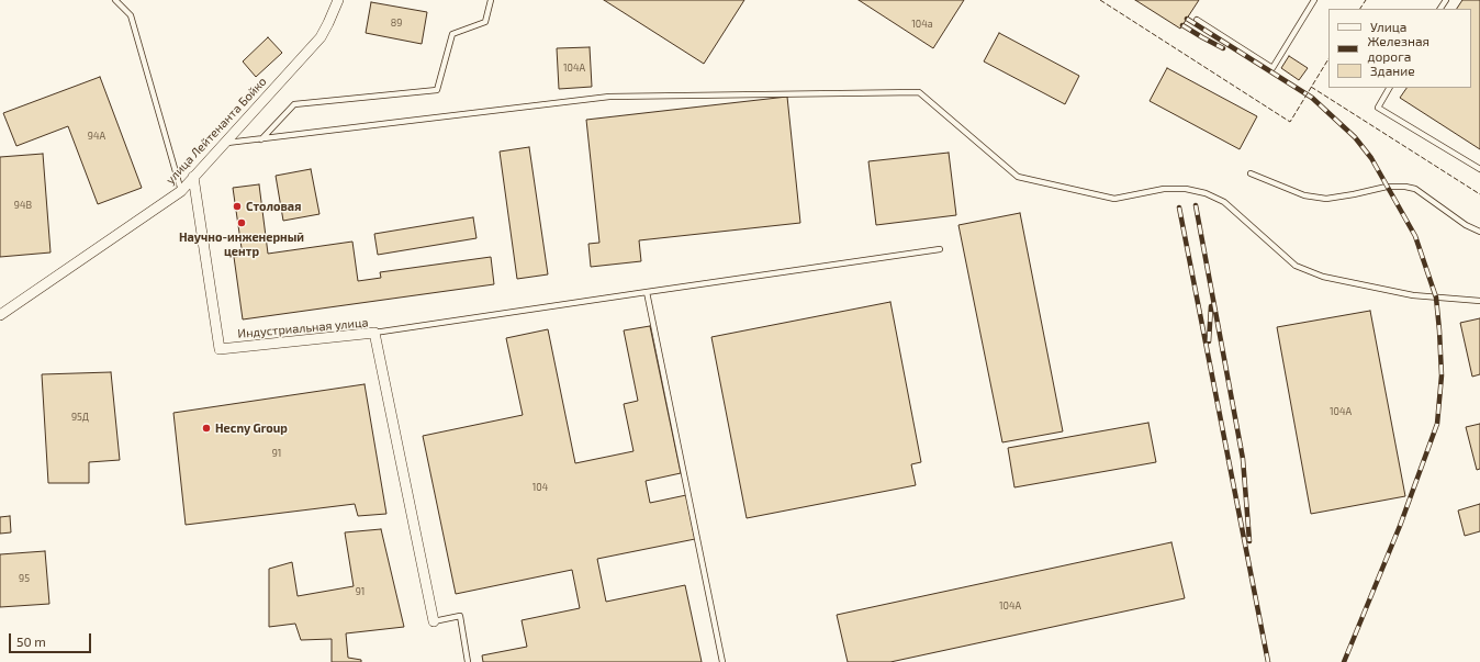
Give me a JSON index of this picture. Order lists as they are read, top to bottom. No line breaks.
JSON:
{"streets":{"street":["улица Лейтенанта Бойко","Индустриальная улица"]},"crossings":[["улица Лейтенанта Бойко","Индустриальная улица"]],"places":["Столовая","Научно-инженерный центр","Hecny Group"],"house_numbers":["89","104а","104А","94А","94В","104А","95Д","91","104","95","91","104А"],"legend":["Улица","Железная дорога","Здание"],"scale_bar":"50 m"}
